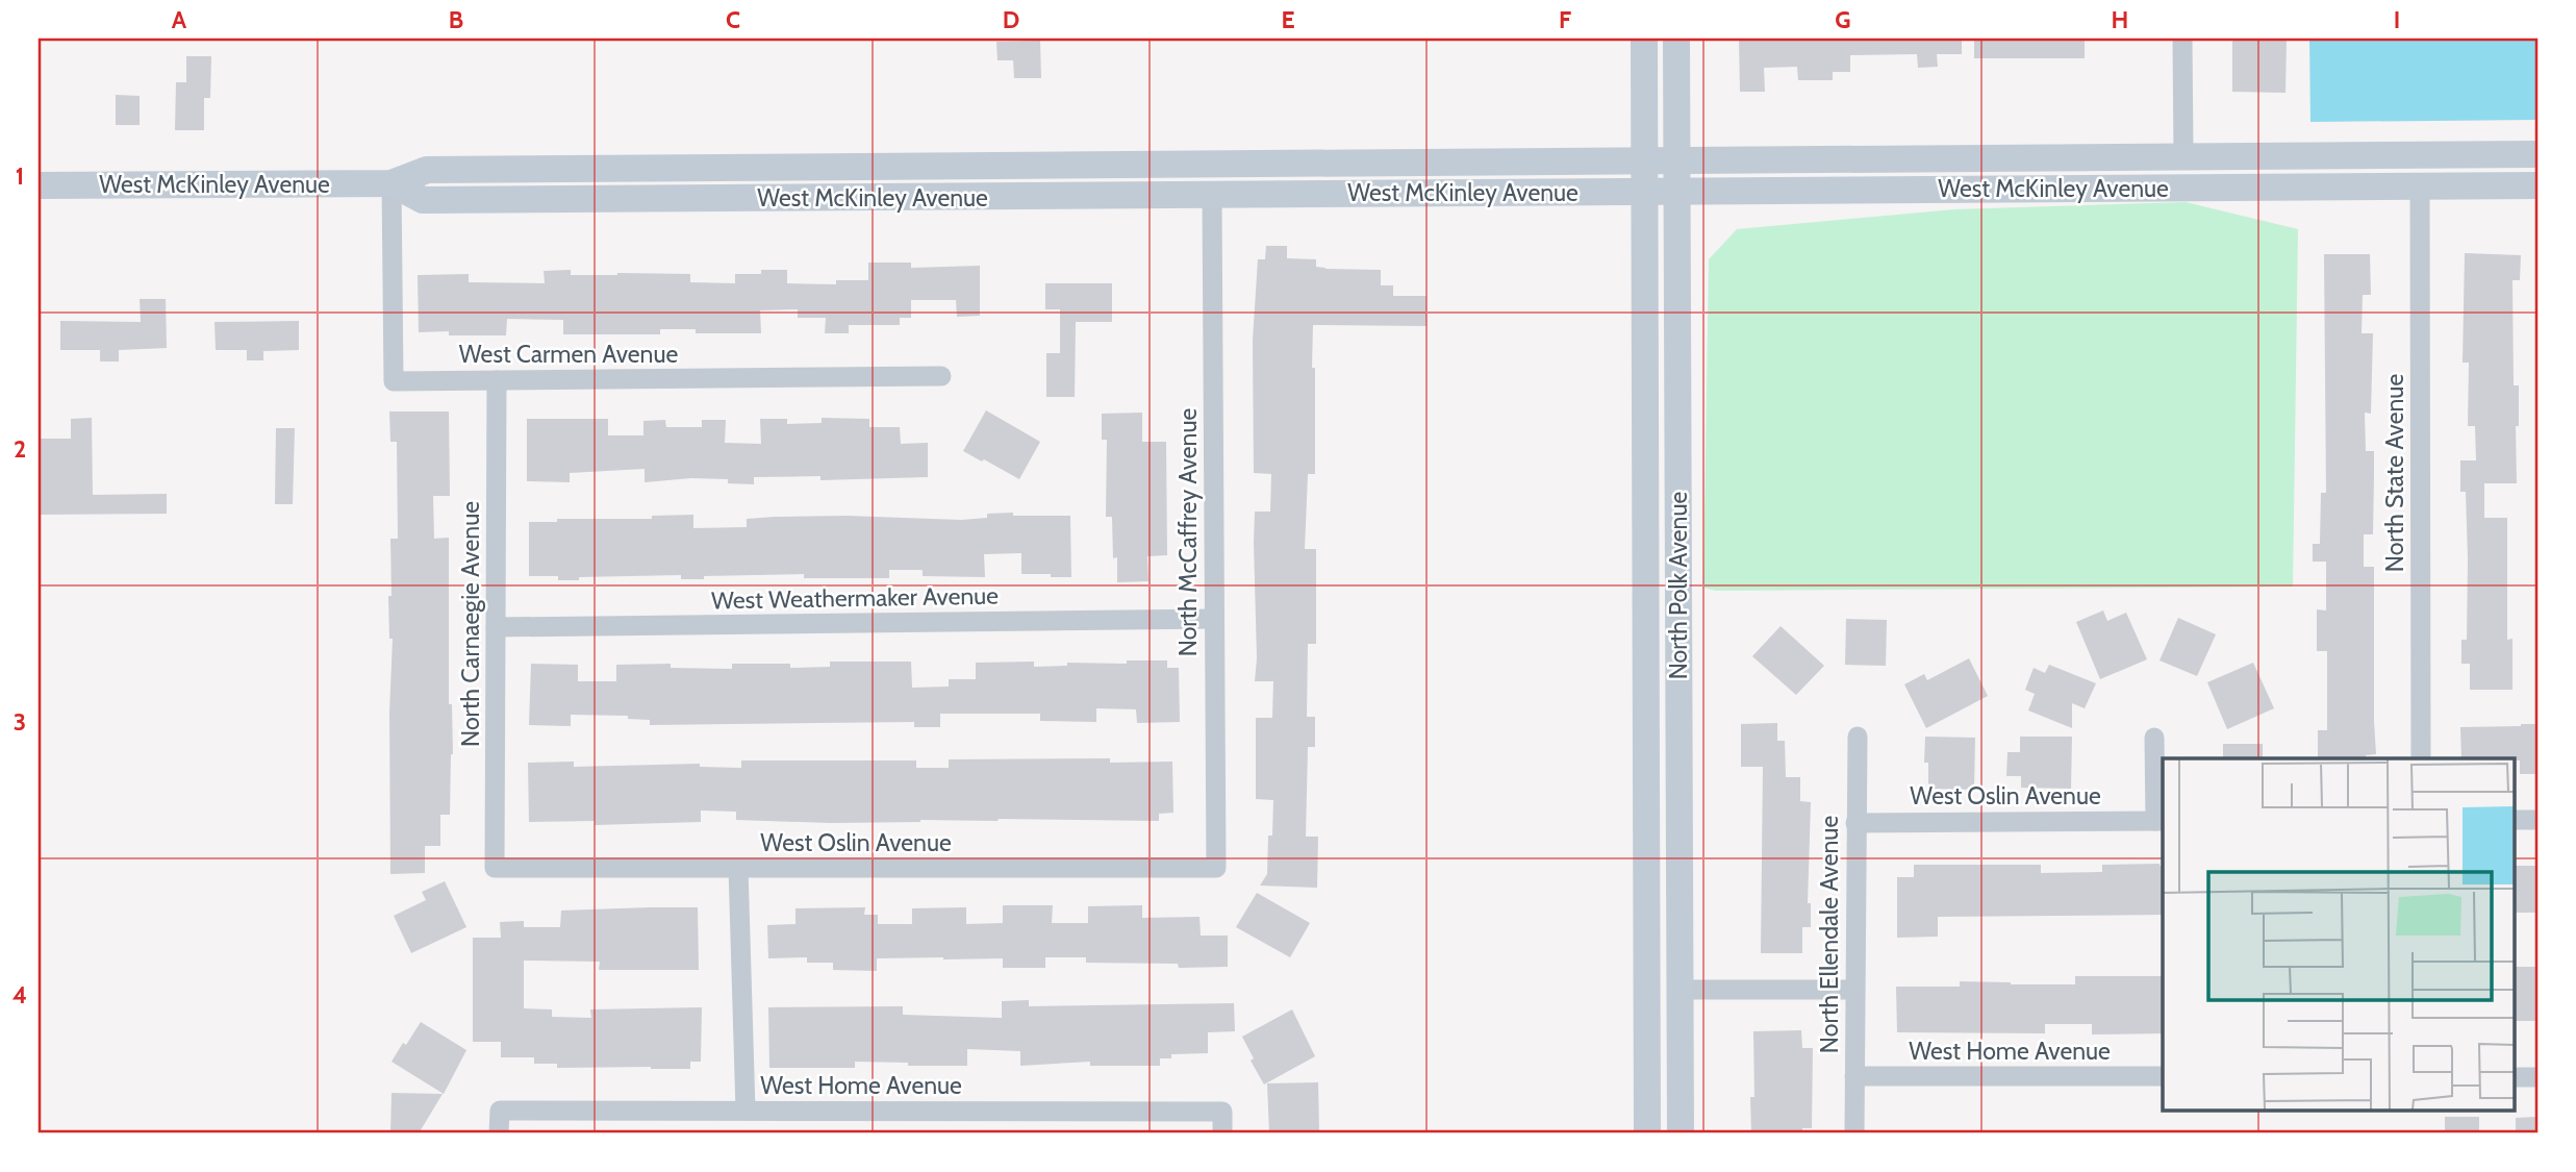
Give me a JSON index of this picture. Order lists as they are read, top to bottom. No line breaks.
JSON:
{"streets":{"main road":["West McKinley Avenue","North Polk Avenue"],"street":["West Carmen Avenue","North State Avenue","North McCaffrey Avenue","West Weathermaker Avenue","North Carnaegie Avenue","West Oslin Avenue","North Ellendale Avenue","West Home Avenue"]},"crossings":[["West McKinley Avenue","West Carmen Avenue"],["West McKinley Avenue","North State Avenue"],["West McKinley Avenue","North McCaffrey Avenue"],["West McKinley Avenue","North Polk Avenue"],["West Carmen Avenue","North Carnaegie Avenue"],["North McCaffrey Avenue","West Weathermaker Avenue"],["North McCaffrey Avenue","West Oslin Avenue"],["West Weathermaker Avenue","North Carnaegie Avenue"],["North Carnaegie Avenue","West Oslin Avenue"],["West Oslin Avenue","North Ellendale Avenue"],["North Ellendale Avenue","West Home Avenue"]],"grid":{"columns":["A","B","C","D","E","F","G","H","I"],"rows":["1","2","3","4"]}}
